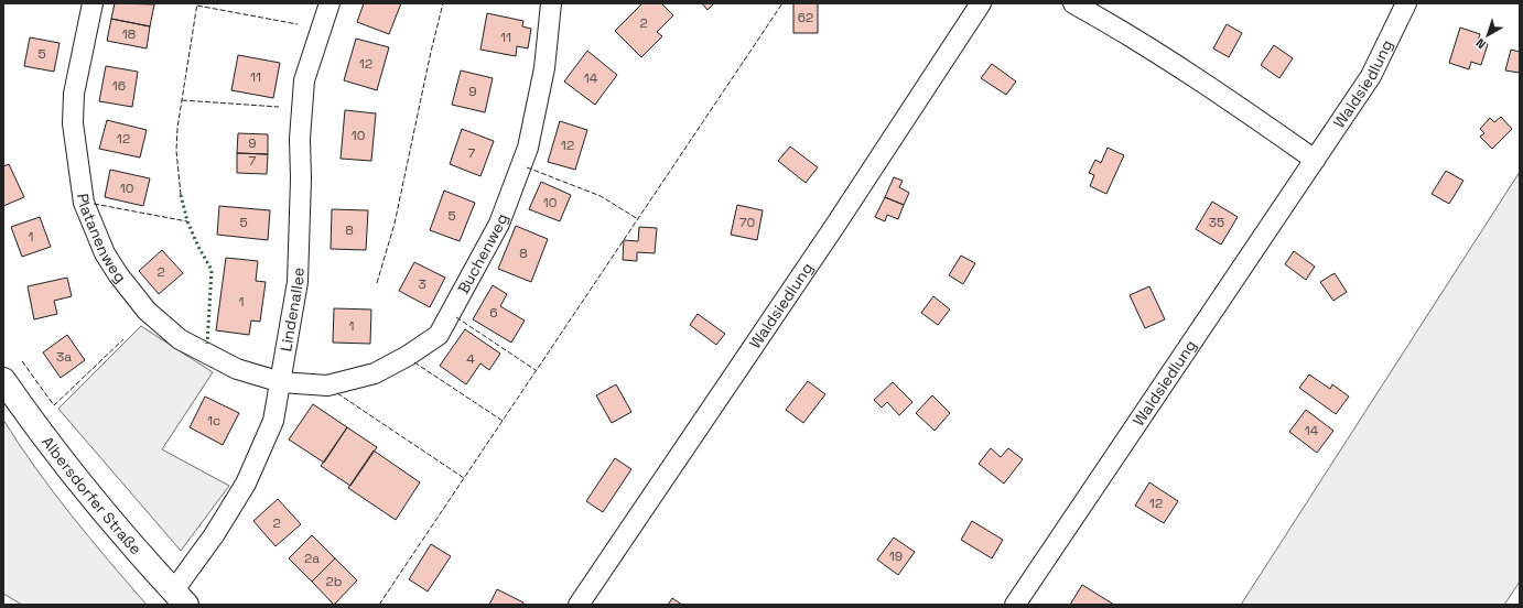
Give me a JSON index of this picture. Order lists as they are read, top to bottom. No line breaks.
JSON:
{"streets":{"street":["Waldsiedlung","Platanenweg","Buchenweg","Lindenallee","Albersdorfer Straße"]},"crossings":[["Platanenweg","Buchenweg"],["Platanenweg","Lindenallee"],["Buchenweg","Lindenallee"],["Lindenallee","Albersdorfer Straße"]],"house_numbers":["62","2","18","11","5","12","11","14","16","9","10","12","9","12","7","7","10","10","5","5","70","35","8","1","8","2","3","1","6","1","3a","4","1c","14","12","2","19","2a","2b"],"north":"bottom left"}
